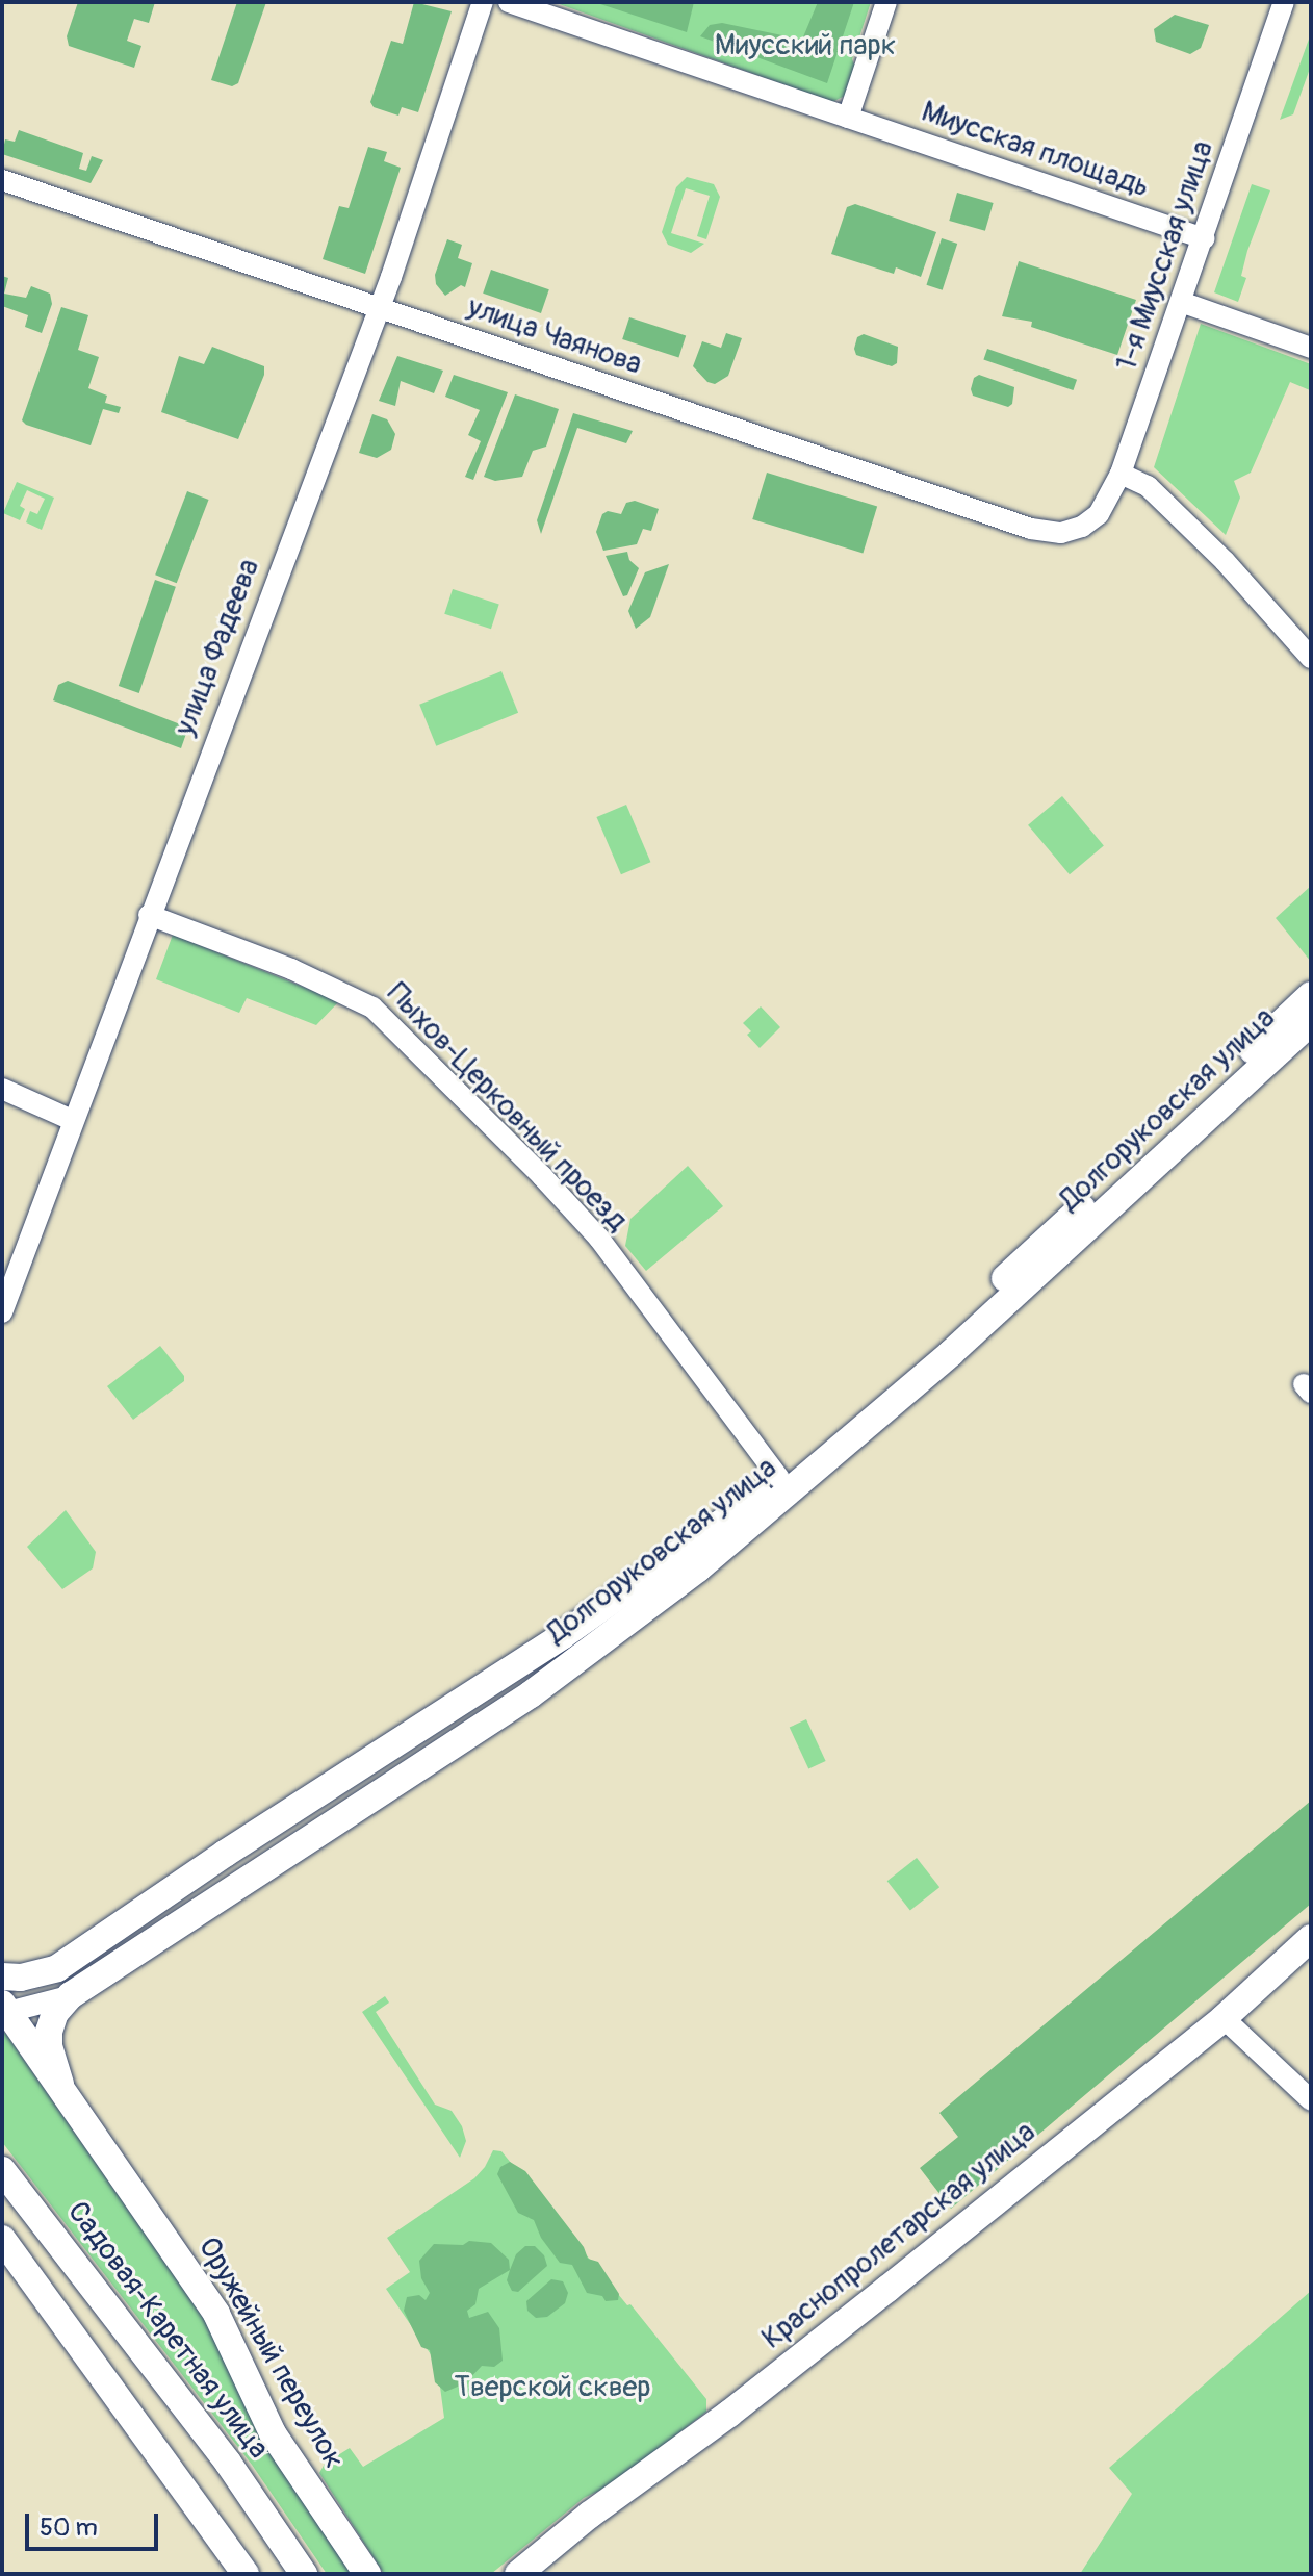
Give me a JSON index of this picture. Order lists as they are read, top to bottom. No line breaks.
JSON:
{"streets":{"main road":["Долгоруковская улица","Краснопролетарская улица","Садовая-Каретная улица","Оружейный переулок"],"street":["Миусская площадь","1-я Миусская улица","улица Чаянова","улица Фадеева","Пыхов-Церковный проезд"]},"crossings":[["Миусская площадь","1-я Миусская улица"],["1-я Миусская улица","улица Чаянова"],["улица Чаянова","улица Фадеева"],["улица Фадеева","Пыхов-Церковный проезд"],["Пыхов-Церковный проезд","Долгоруковская улица"],["Долгоруковская улица","Оружейный переулок"]],"parks":["Миусский парк","Тверской сквер"],"scale_bar":"50 m"}
